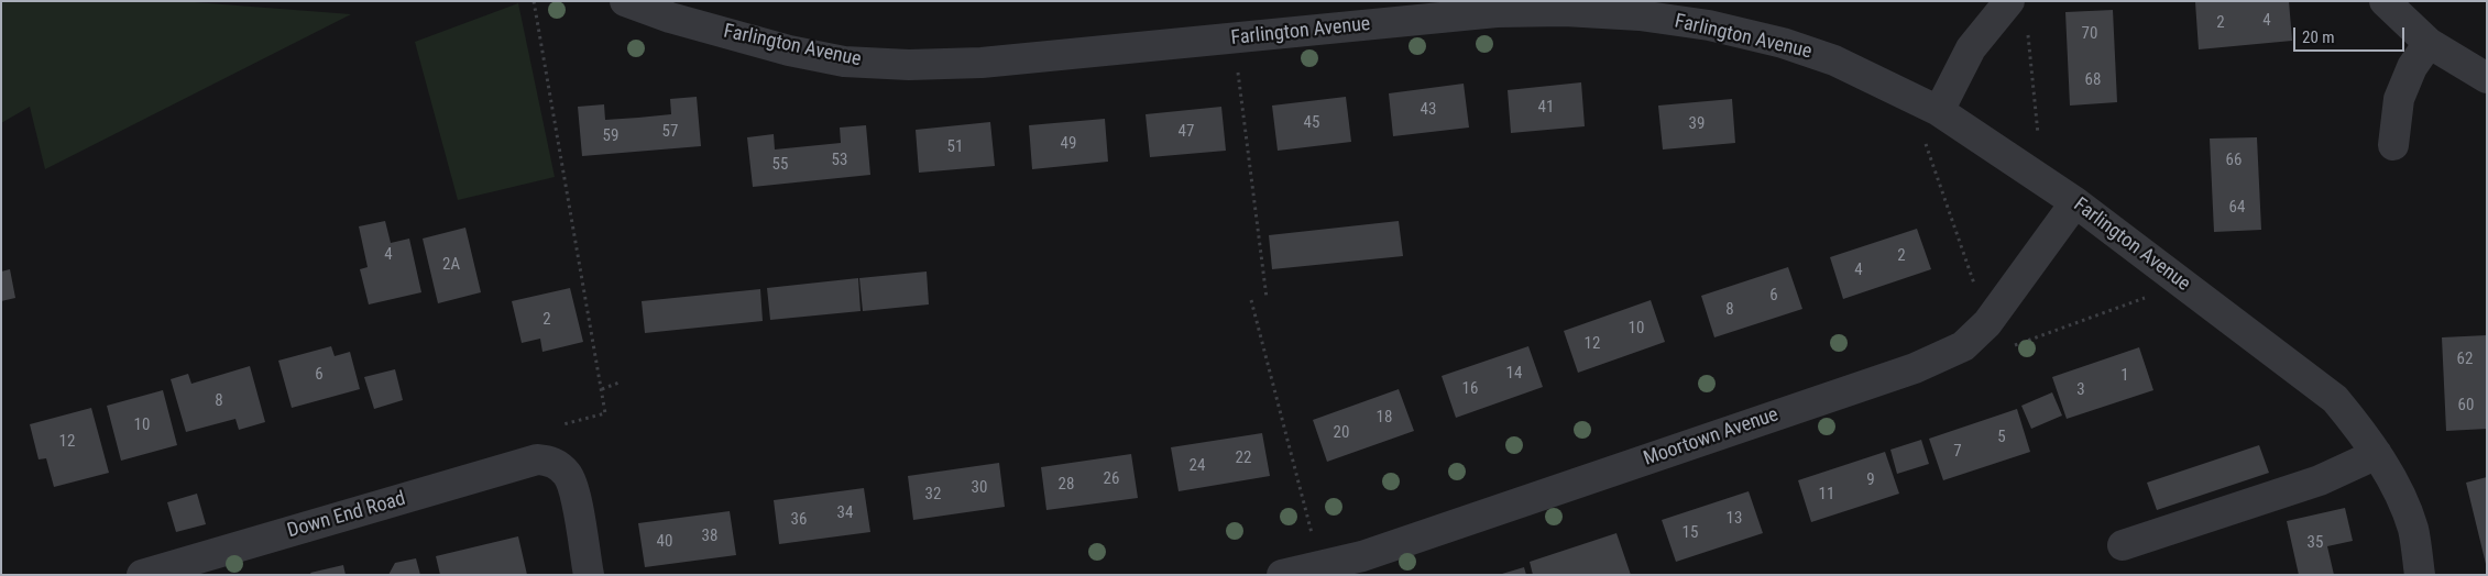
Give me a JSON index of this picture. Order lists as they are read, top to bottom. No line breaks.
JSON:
{"streets":{"street":["Farlington Avenue","Moortown Avenue","Down End Road"]},"crossings":[["Farlington Avenue","Moortown Avenue"]],"house_numbers":["4","2","70","68","41","43","45","39","57","47","59","49","51","53","66","55","64","4","2","2A","4","6","8","2","10","12","62","14","6","1","16","3","8","60","18","10","20","5","12","7","22","24","26","9","28","30","32","11","34","13","36","15","38","40","35"],"scale_bar":"20 m"}
